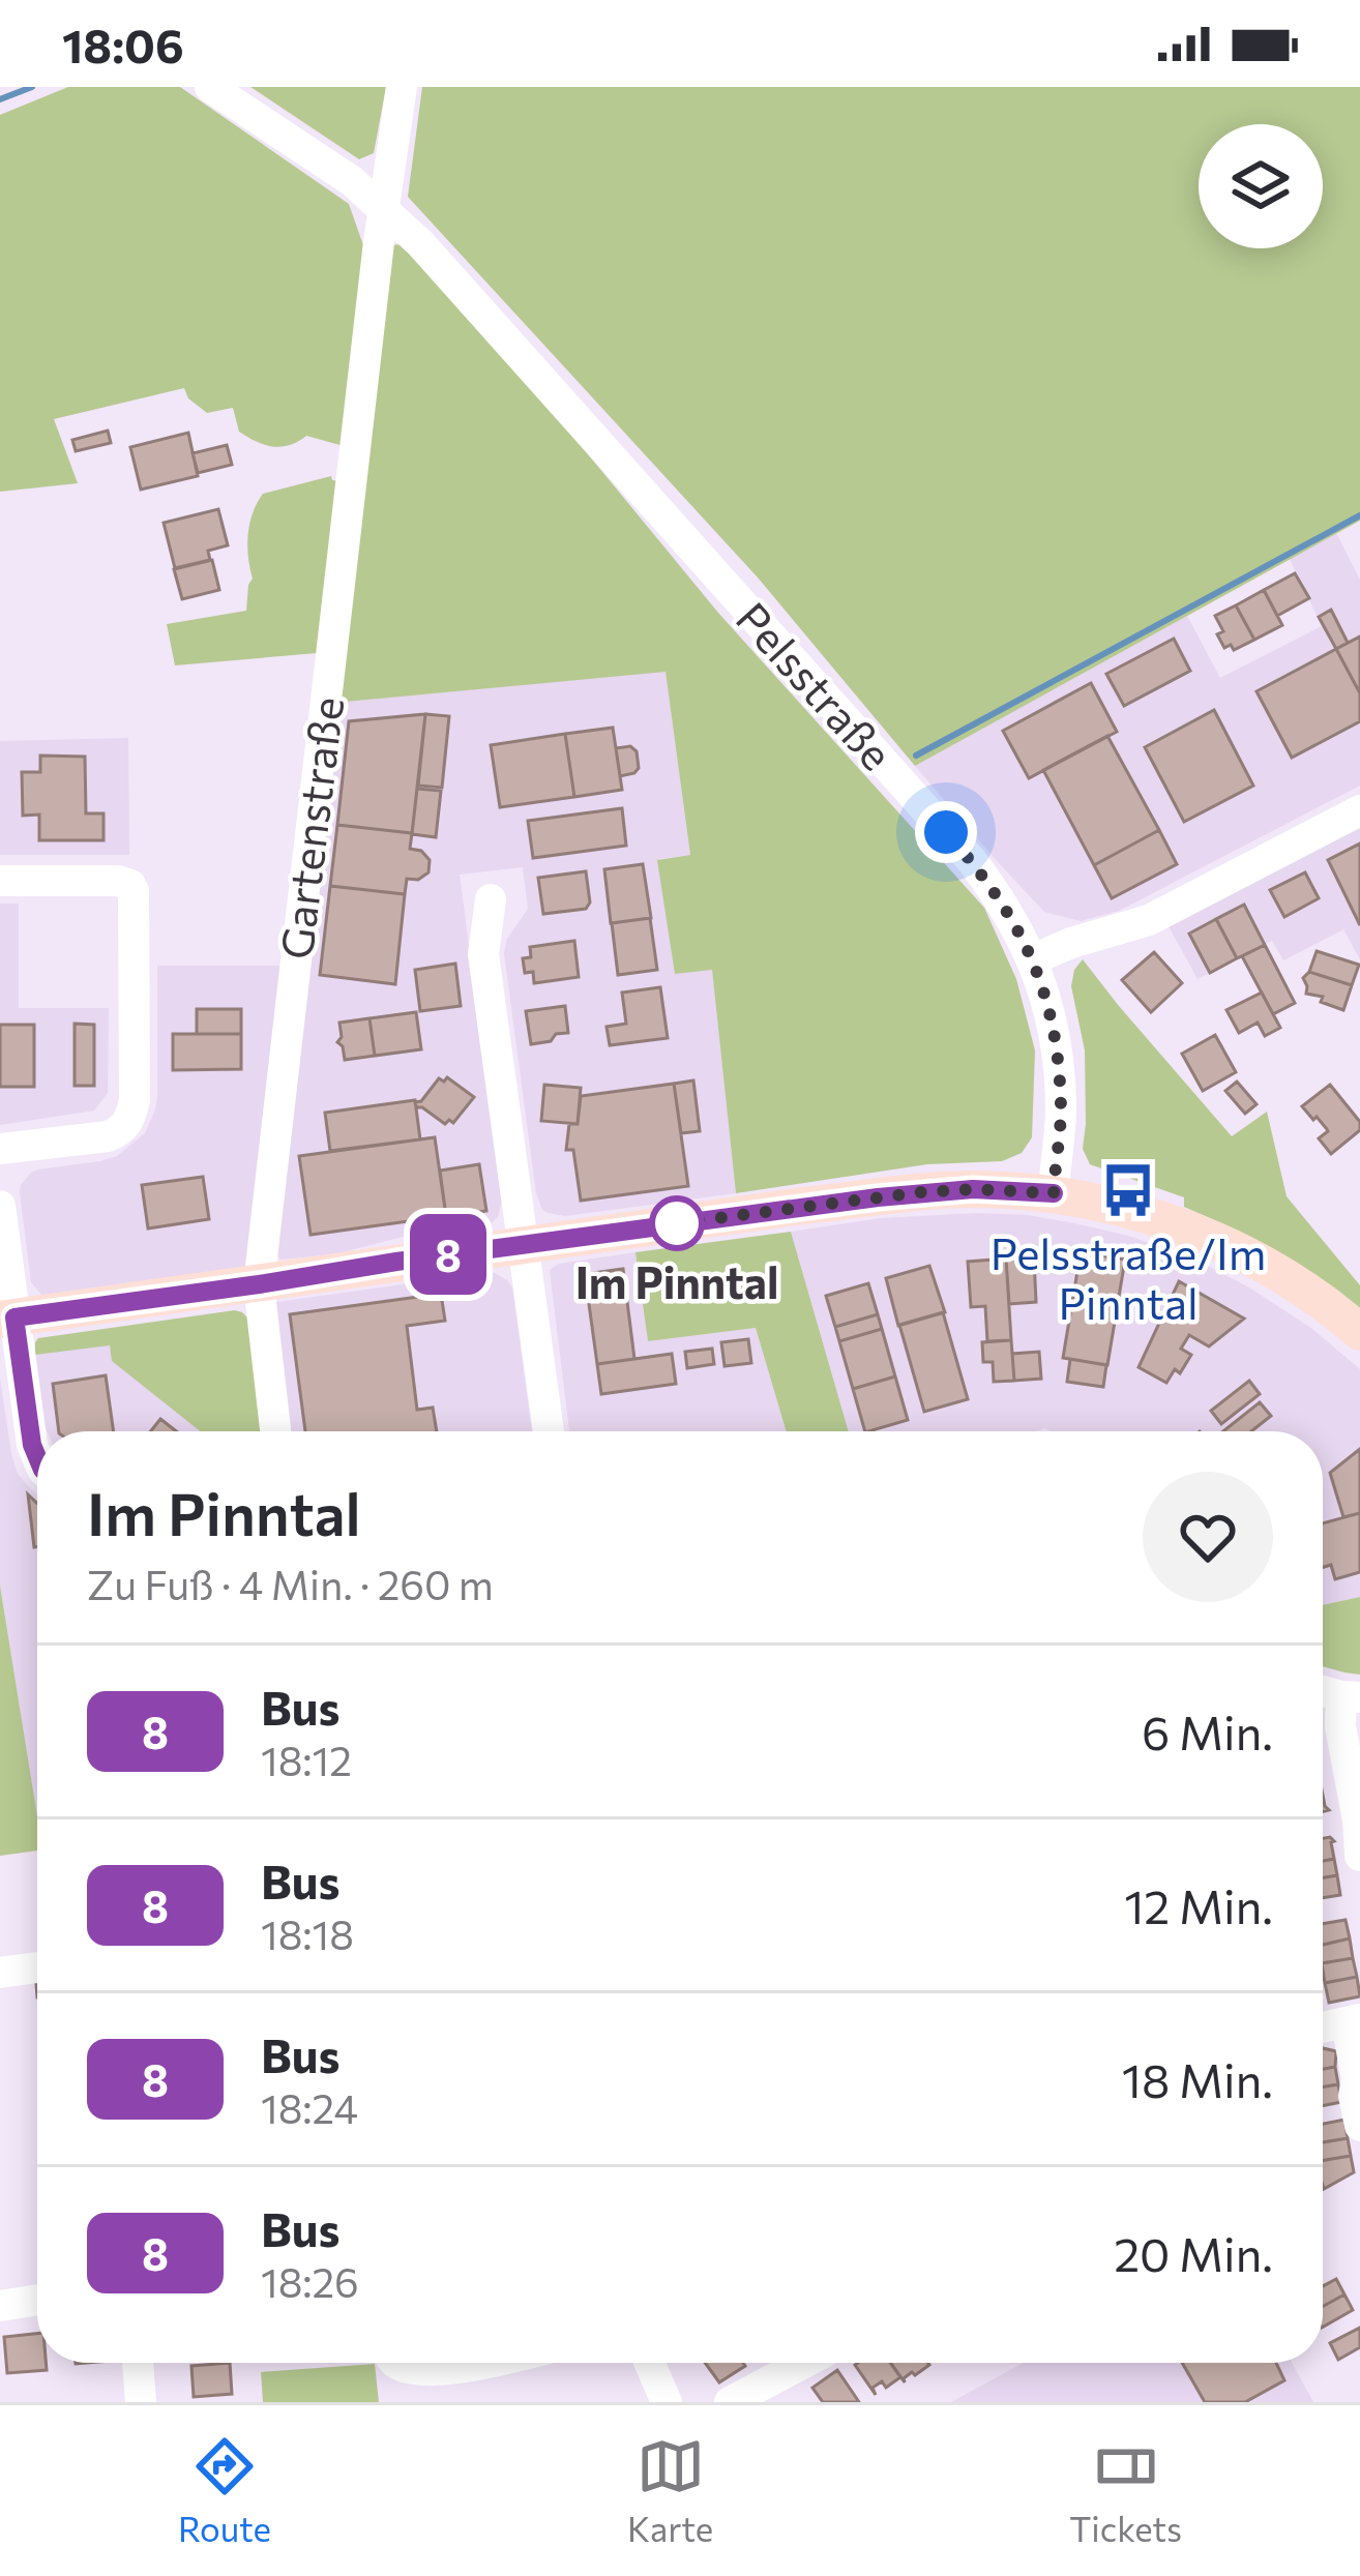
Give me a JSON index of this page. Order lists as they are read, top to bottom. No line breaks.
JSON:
{"streets":{"street":["Pelsstraße","Gartenstraße"]},"crossings":[["Pelsstraße","Gartenstraße"]],"places":{"bus stop":["Pelsstraße/Im Pinntal"],"other":["Im Pinntal"]},"lines":["bus line 8"],"page":{"status":"18:06","on_map":"8","heading":["Im Pinntal","Zu Fuß · 4 Min. · 260 m"],"list":[{"mark":"8","name":"Bus","note":"18:12","value":"6 Min."},{"mark":"8","name":"Bus","note":"18:18","value":"12 Min."},{"mark":"8","name":"Bus","note":"18:24","value":"18 Min."},{"mark":"8","name":"Bus","note":"18:26","value":"20 Min."}],"tabs":["Route","Karte","Tickets"]}}
